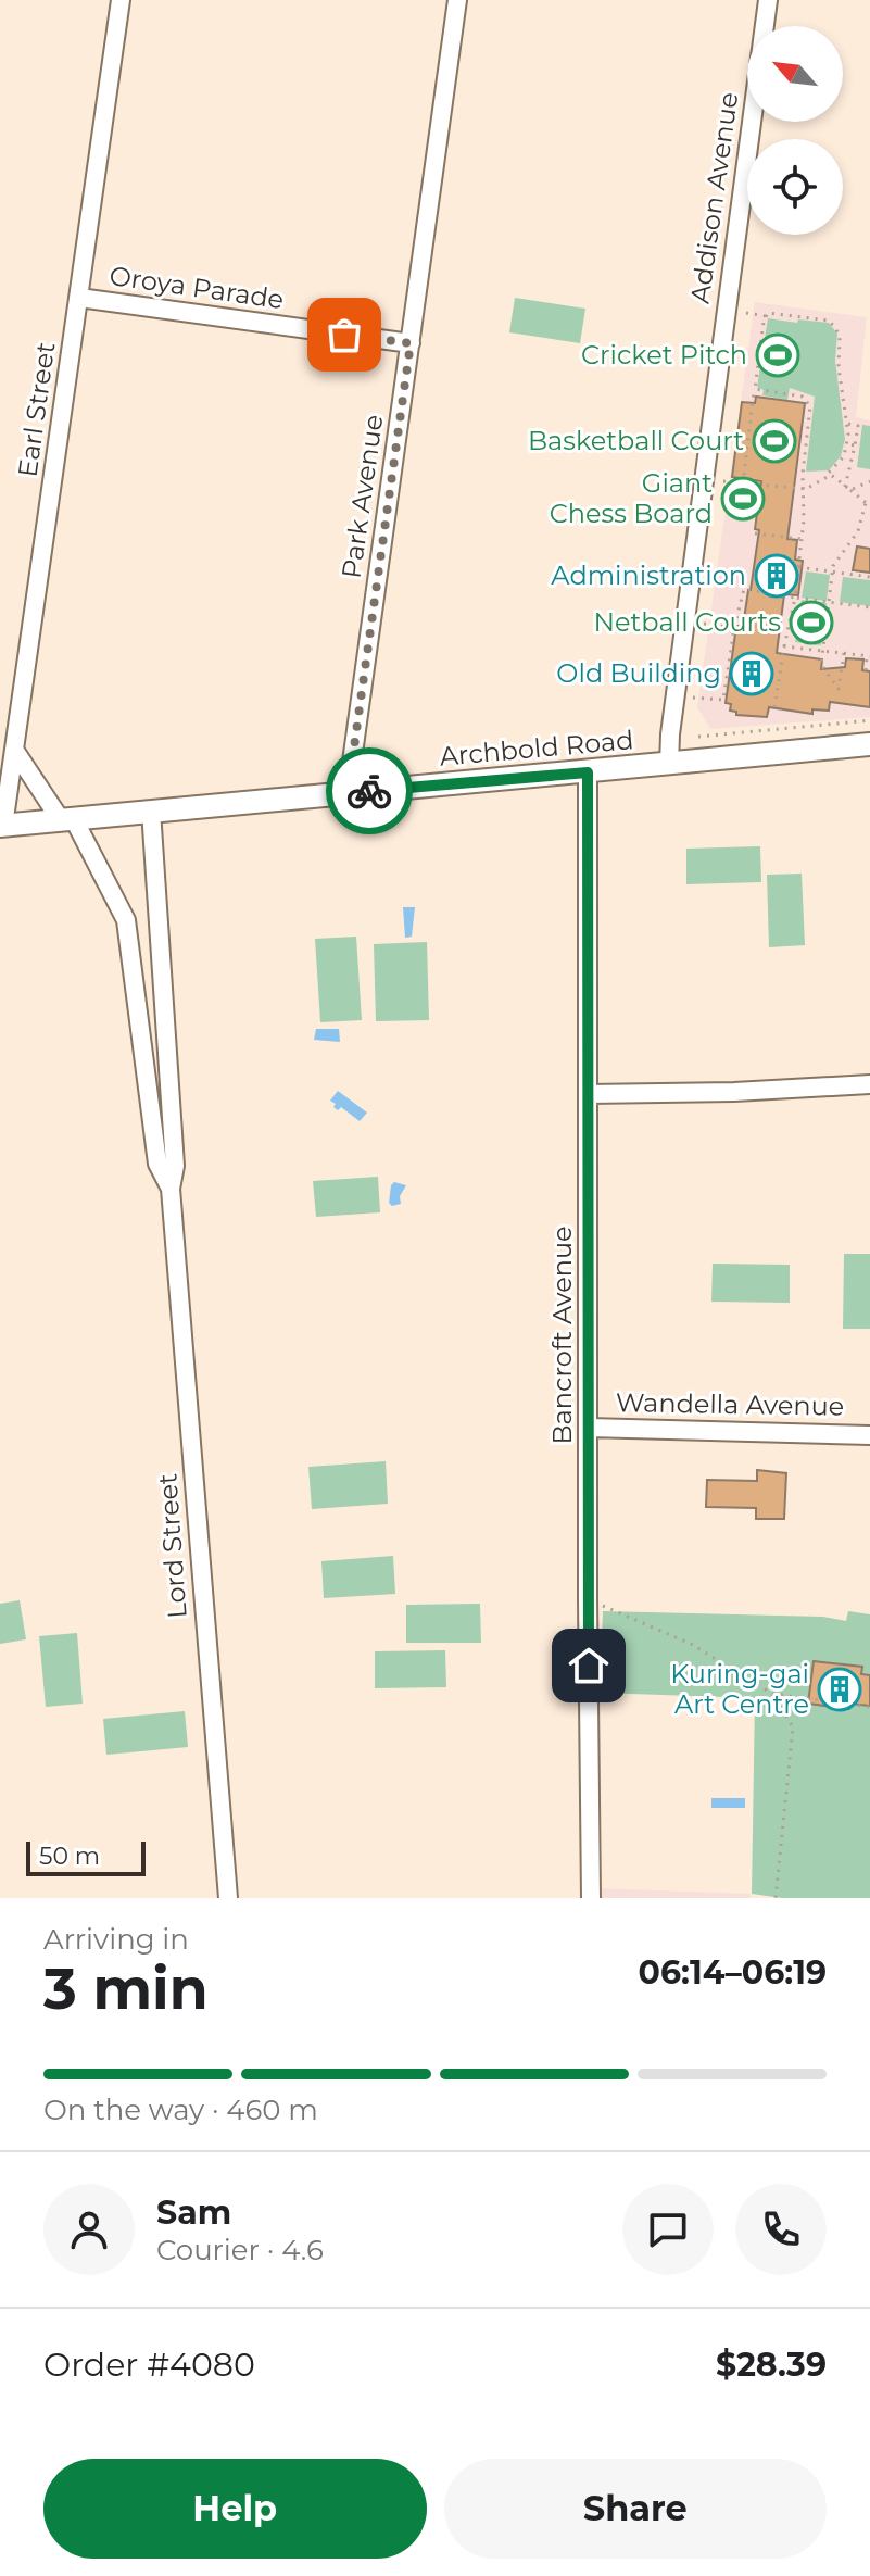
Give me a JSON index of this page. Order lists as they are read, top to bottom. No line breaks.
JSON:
{"streets":{"main road":["Archbold Road"],"street":["Addison Avenue","Oroya Parade","Earl Street","Park Avenue","Bancroft Avenue","Wandella Avenue","Lord Street"]},"crossings":[["Addison Avenue","Archbold Road"],["Oroya Parade","Earl Street"],["Oroya Parade","Park Avenue"],["Earl Street","Archbold Road"],["Earl Street","Lord Street"],["Park Avenue","Archbold Road"],["Archbold Road","Bancroft Avenue"],["Archbold Road","Lord Street"],["Bancroft Avenue","Wandella Avenue"]],"places":{"sports":["Cricket Pitch","Basketball Court","Giant Chess Board","Netball Courts"],"building":["Administration","Old Building","Kuring-gai Art Centre"]},"scale_bar":"50 m","north":"top left","page":{"scale":"50 m","heading":["3 min","Arriving in","06:14–06:19"],"panel":["Sam","Courier · 4.6","Order #4080","$28.39"],"bar":"On the way · 460 m","buttons":["Help","Share"]}}
